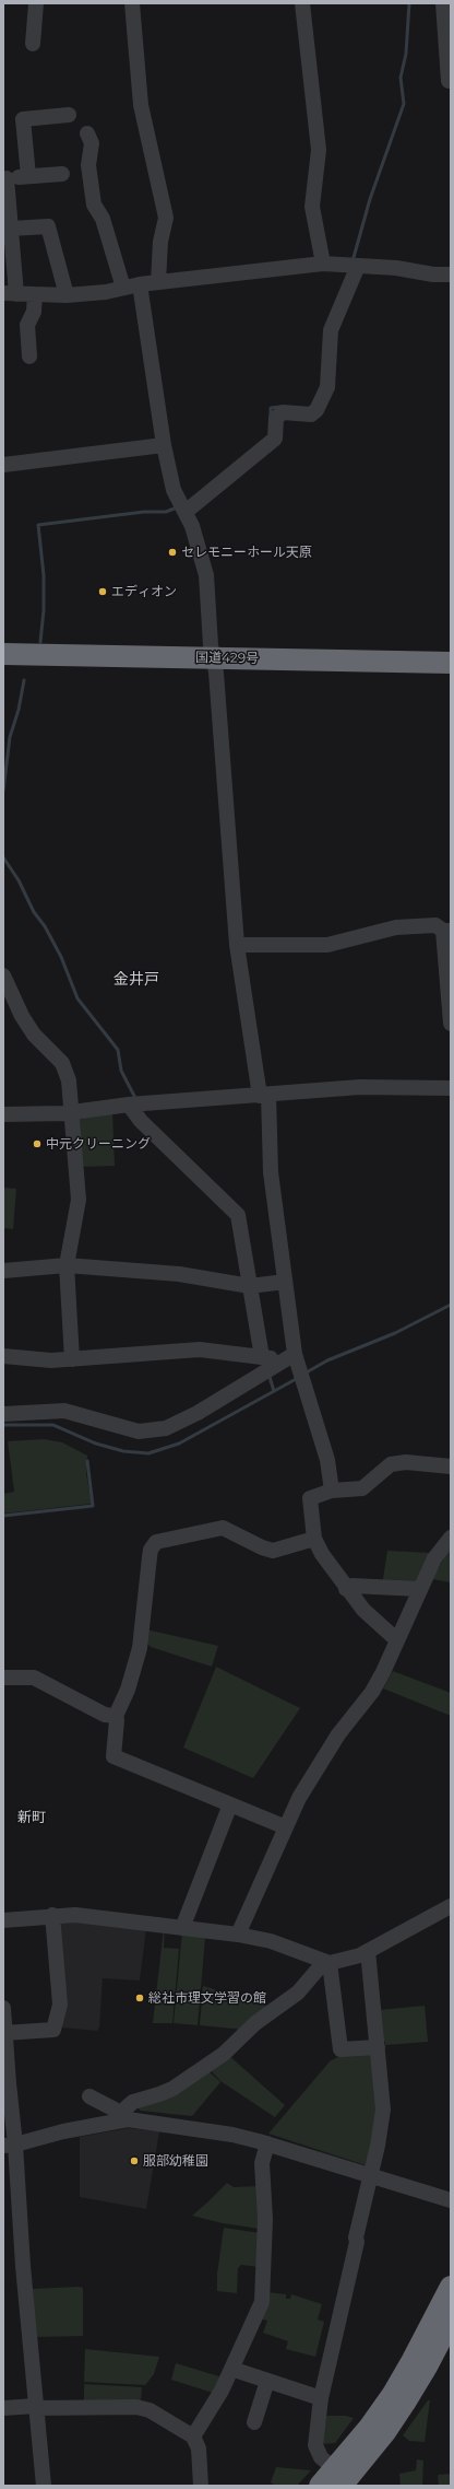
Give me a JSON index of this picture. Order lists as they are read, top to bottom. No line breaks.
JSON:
{"streets":{"highway":["国道429号"]},"districts":["金井戸","新町"],"places":["セレモニーホール天原","エディオン","中元クリーニング","総社市理文学習の館","服部幼稚園"]}
